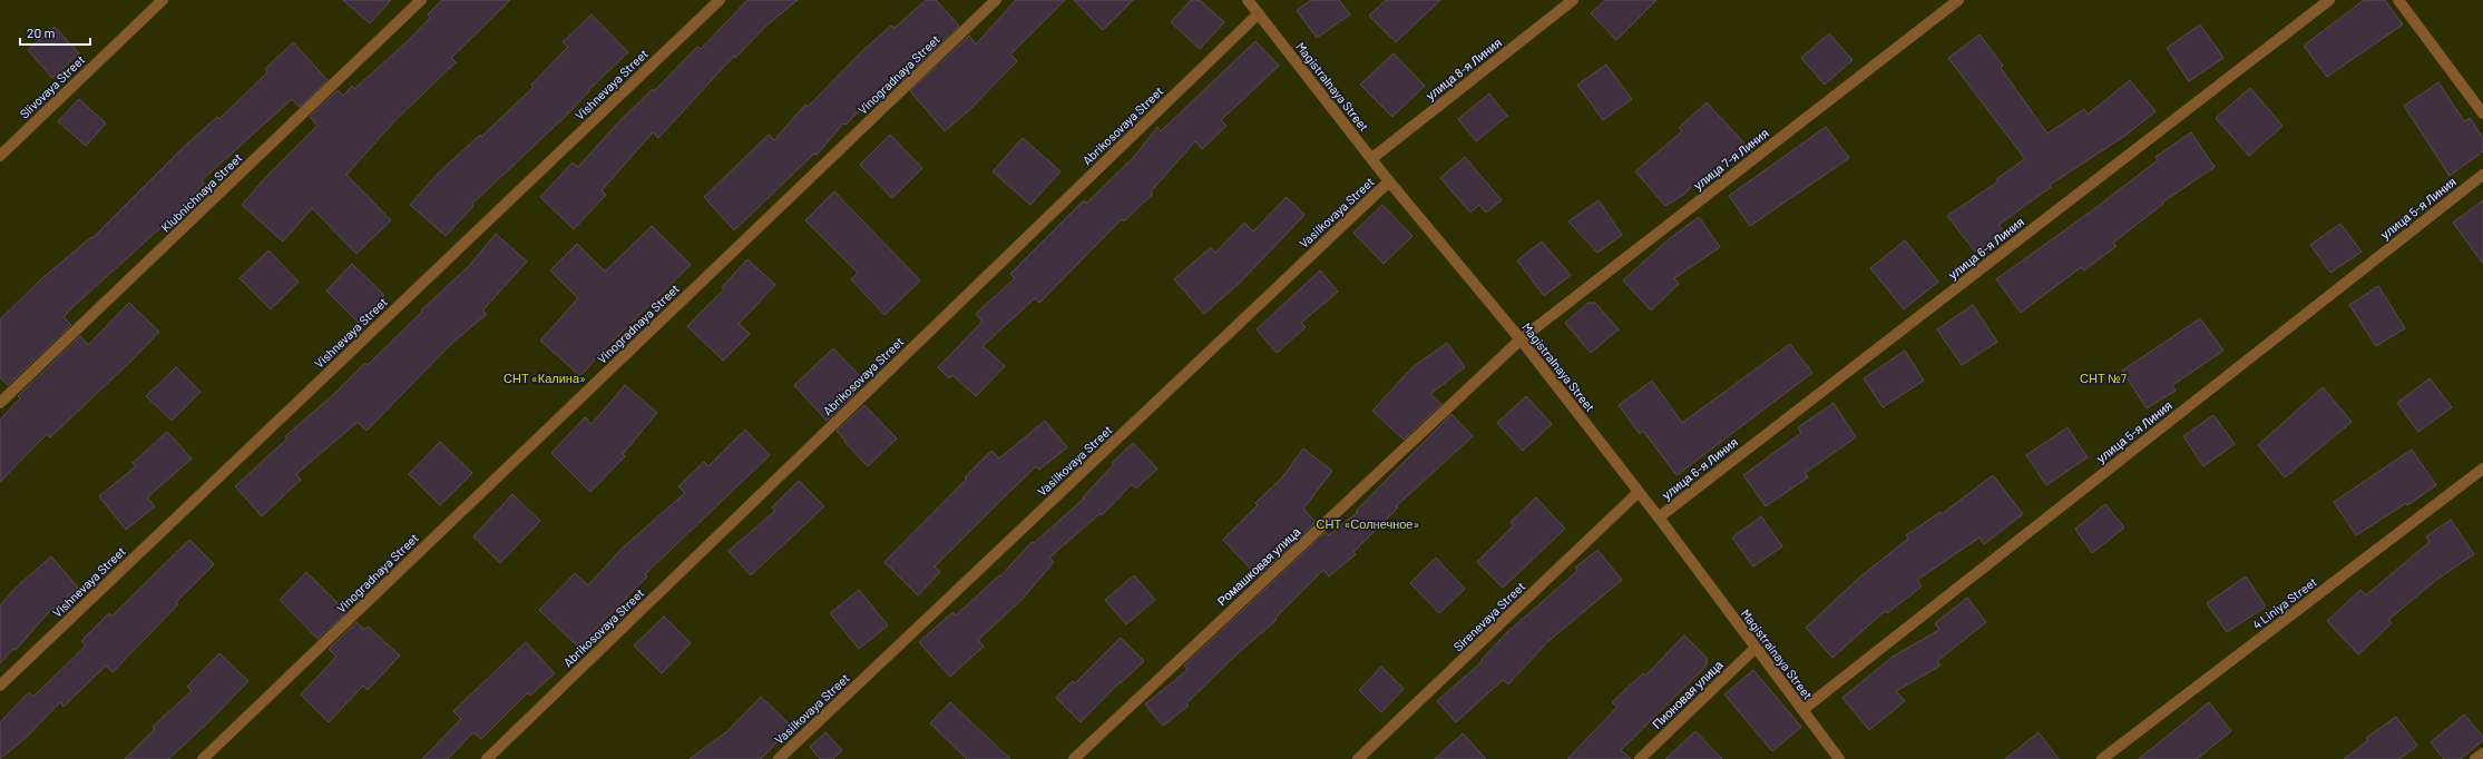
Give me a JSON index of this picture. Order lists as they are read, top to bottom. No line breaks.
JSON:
{"streets":{"street":["улица 8-я Линия","Vinogradnaya Street","Vishnevaya Street","Slivovaya Street","Magistralnaya Street","Abrikosovaya Street","улица 7-я Линия","Klubnichnaya Street","улица 5-я Линия","Vasilkovaya Street","улица 6-я Линия","Ромашковая улица","4 Liniya Street","Sirenevaya Street","Пионовая улица"]},"crossings":[["улица 8-я Линия","Magistralnaya Street"],["Magistralnaya Street","Abrikosovaya Street"],["Magistralnaya Street","улица 7-я Линия"],["Magistralnaya Street","улица 5-я Линия"],["Magistralnaya Street","Vasilkovaya Street"],["Magistralnaya Street","улица 6-я Линия"],["Magistralnaya Street","Ромашковая улица"],["Magistralnaya Street","Sirenevaya Street"],["Magistralnaya Street","Пионовая улица"],["улица 7-я Линия","Ромашковая улица"]],"parks":["СНТ «Калина»","СНТ №7","СНТ «Солнечное»"],"scale_bar":"20 m"}
